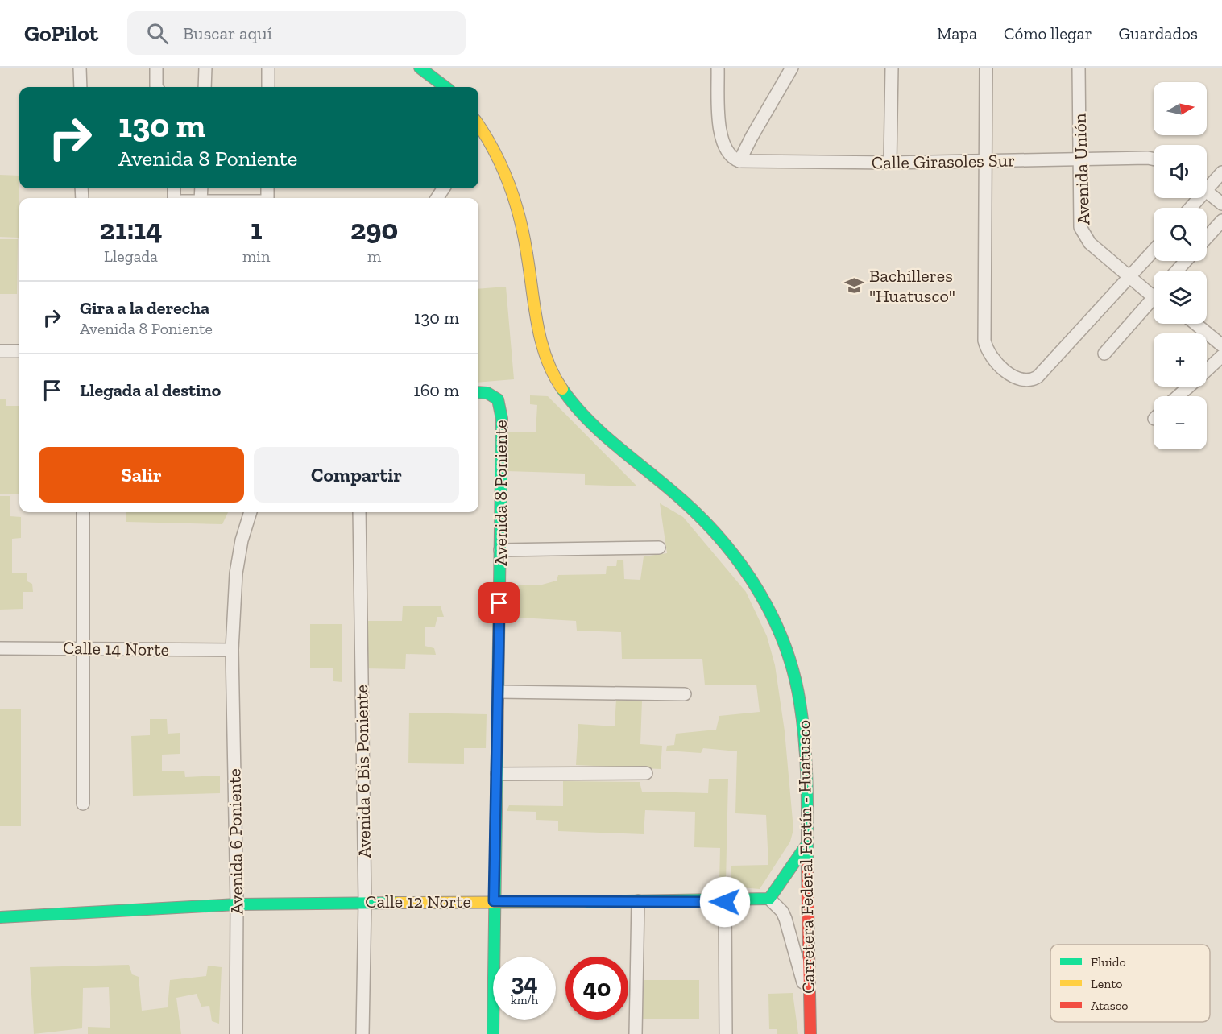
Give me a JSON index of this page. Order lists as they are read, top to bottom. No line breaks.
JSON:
{"streets":{"street":["Calle Girasoles Sur","Avenida Unión","Avenida 8 Poniente","Calle 14 Norte","Avenida 6 Bis Poniente","Avenida 6 Poniente","Carretera Federal Fortín - Huatusco","Calle 12 Norte"]},"crossings":[["Calle Girasoles Sur","Avenida Unión"],["Avenida 8 Poniente","Calle 12 Norte"],["Calle 14 Norte","Avenida 6 Poniente"],["Avenida 6 Bis Poniente","Calle 12 Norte"],["Avenida 6 Poniente","Calle 12 Norte"]],"places":{"school or university":["Bachilleres \"Huatusco\""]},"legend":["Fluido","Lento","Atasco"],"north":"right","page":{"header":"GoPilot","search":"Buscar aquí","nav":["Mapa","Cómo llegar","Guardados"],"map_buttons":["+","−"],"turn":["130 m","Avenida 8 Poniente"],"eta":["21:14","Llegada","1","min","290","m"],"list":[{"name":"Gira a la derecha","note":"Avenida 8 Poniente","value":"130 m"},{"name":"Llegada al destino","value":"160 m"}],"buttons":["Salir","Compartir"],"speed":"34 km/h","limit":"40"}}
